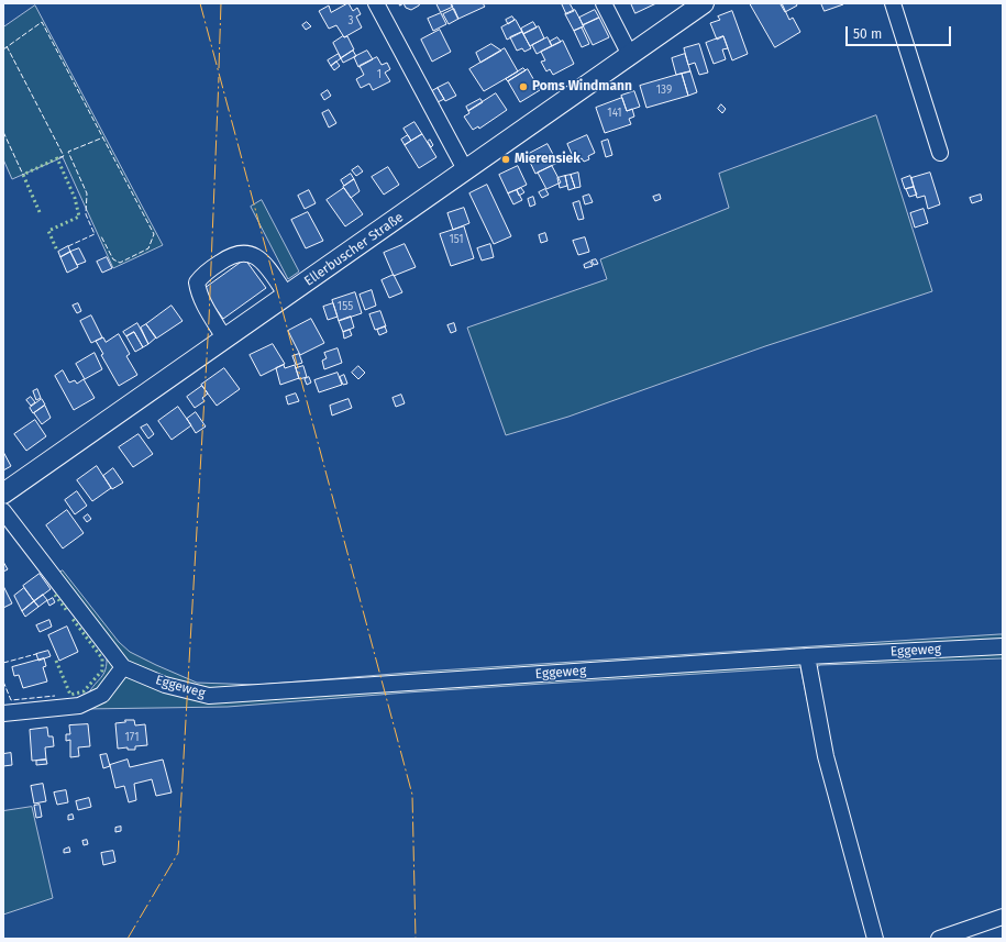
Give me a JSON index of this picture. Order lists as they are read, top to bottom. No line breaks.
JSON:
{"streets":{"main road":["Ellerbuscher Straße"],"street":["Eggeweg"]},"places":["Poms Windmann","Mierensiek"],"house_numbers":["3","1","139","141","151","155","171"],"scale_bar":"50 m"}
